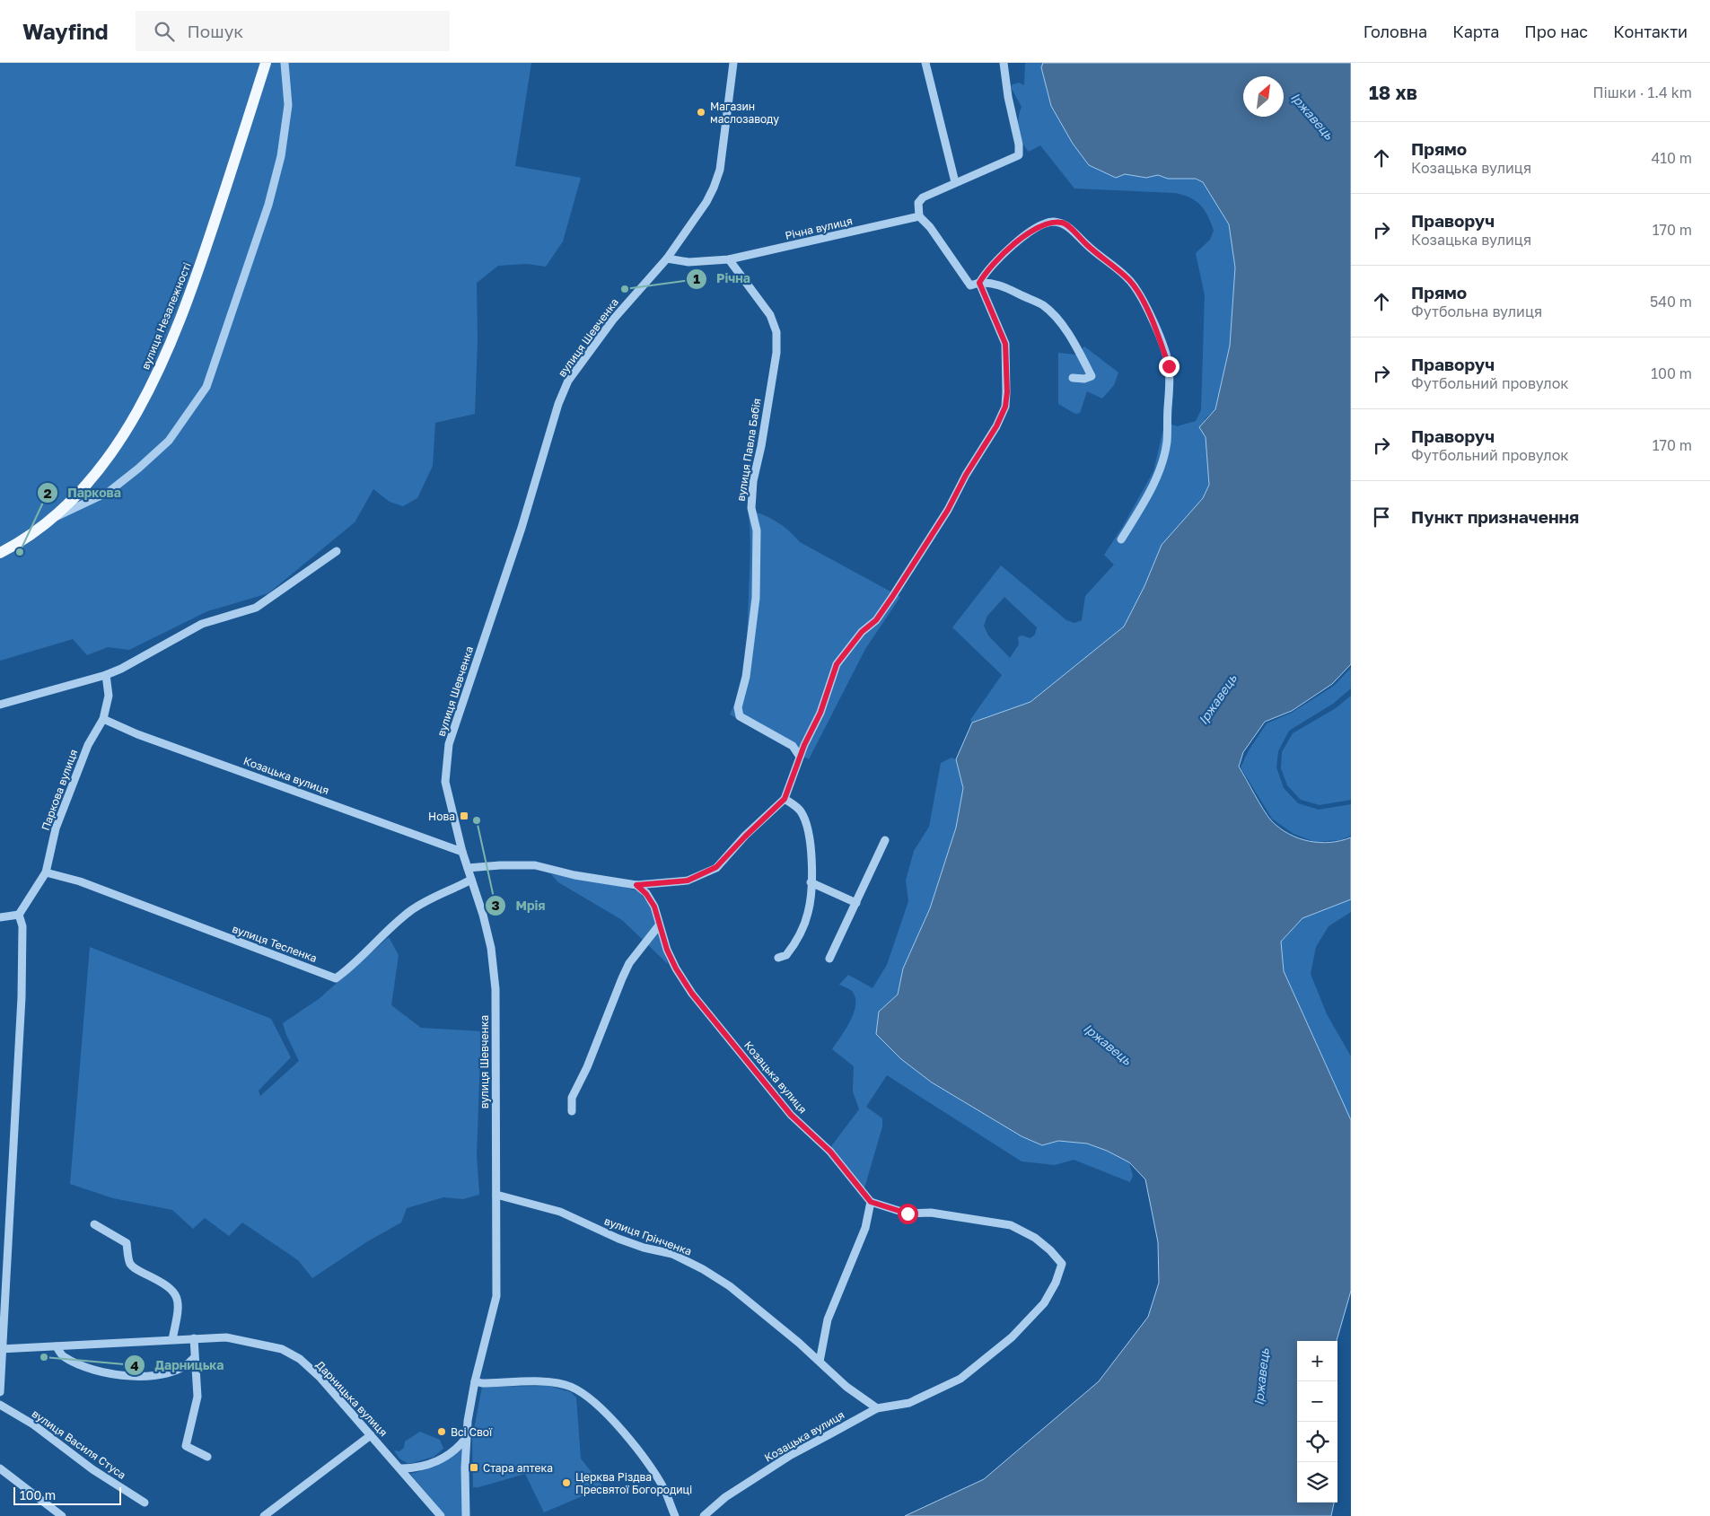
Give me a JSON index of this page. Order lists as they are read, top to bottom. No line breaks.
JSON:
{"streets":{"main road":["вулиця Незалежності"],"street":["Річна вулиця","вулиця Шевченка","вулиця Павла Бабія","Козацька вулиця","Паркова вулиця","вулиця Тесленка","вулиця Грінченка","Дарницька вулиця","вулиця Василя Стуса"]},"crossings":[["Річна вулиця","вулиця Шевченка"],["Річна вулиця","вулиця Павла Бабія"],["вулиця Шевченка","Козацька вулиця"],["вулиця Шевченка","вулиця Тесленка"],["вулиця Шевченка","вулиця Грінченка"],["Козацька вулиця","Паркова вулиця"],["Козацька вулиця","вулиця Грінченка"],["Паркова вулиця","вулиця Тесленка"]],"water":["Іржавець"],"places":{"other":["Магазин маслозаводу","Річна","Паркова","Мрія","Дарницька","Всі Свої","Церква Різдва Пресвятої Богородиці"],"transit":["Нова","Стара аптека"]},"scale_bar":"100 m","north":"top right","page":{"header":"Wayfind","search":"Пошук","nav":["Головна","Карта","Про нас","Контакти"],"heading":["18 хв","Пішки · 1.4 km"],"list":[["Прямо","Козацька вулиця","410 m"],["Праворуч","Козацька вулиця","170 m"],["Прямо","Футбольна вулиця","540 m"],["Праворуч","Футбольний провулок","100 m"],["Праворуч","Футбольний провулок","170 m"],"Пункт призначення"],"map_buttons":["+","−"],"scale":"100 m"}}
